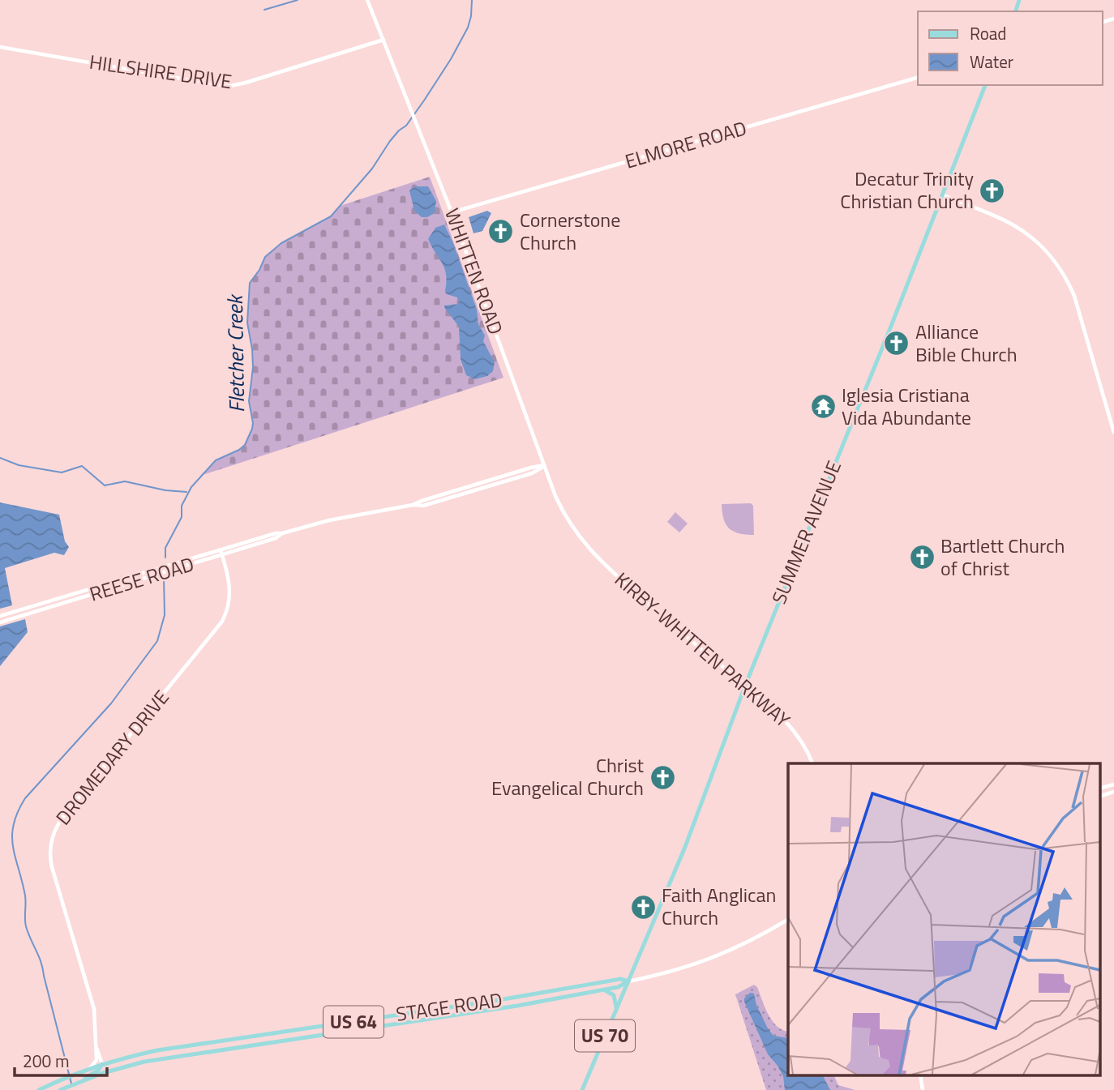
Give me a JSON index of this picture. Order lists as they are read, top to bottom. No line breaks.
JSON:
{"streets":{"main road":["HILLSHIRE DRIVE","ELMORE ROAD","WHITTEN ROAD","SUMMER AVENUE","REESE ROAD","KIRBY-WHITTEN PARKWAY","DROMEDARY DRIVE","STAGE ROAD","US 64","US 70"]},"crossings":[["HILLSHIRE DRIVE","WHITTEN ROAD"],["ELMORE ROAD","WHITTEN ROAD"],["WHITTEN ROAD","REESE ROAD"],["WHITTEN ROAD","KIRBY-WHITTEN PARKWAY"],["SUMMER AVENUE","KIRBY-WHITTEN PARKWAY"],["SUMMER AVENUE","STAGE ROAD"],["SUMMER AVENUE","US 70"],["REESE ROAD","DROMEDARY DRIVE"],["DROMEDARY DRIVE","STAGE ROAD"],["STAGE ROAD","US 70"]],"water":["Fletcher Creek"],"places":{"church":["Decatur Trinity Christian Church","Cornerstone Church","Alliance Bible Church","Bartlett Church of Christ","Christ Evangelical Church","Faith Anglican Church"],"temple":["Iglesia Cristiana Vida Abundante"]},"legend":["Road","Water"],"scale_bar":"200 m"}
